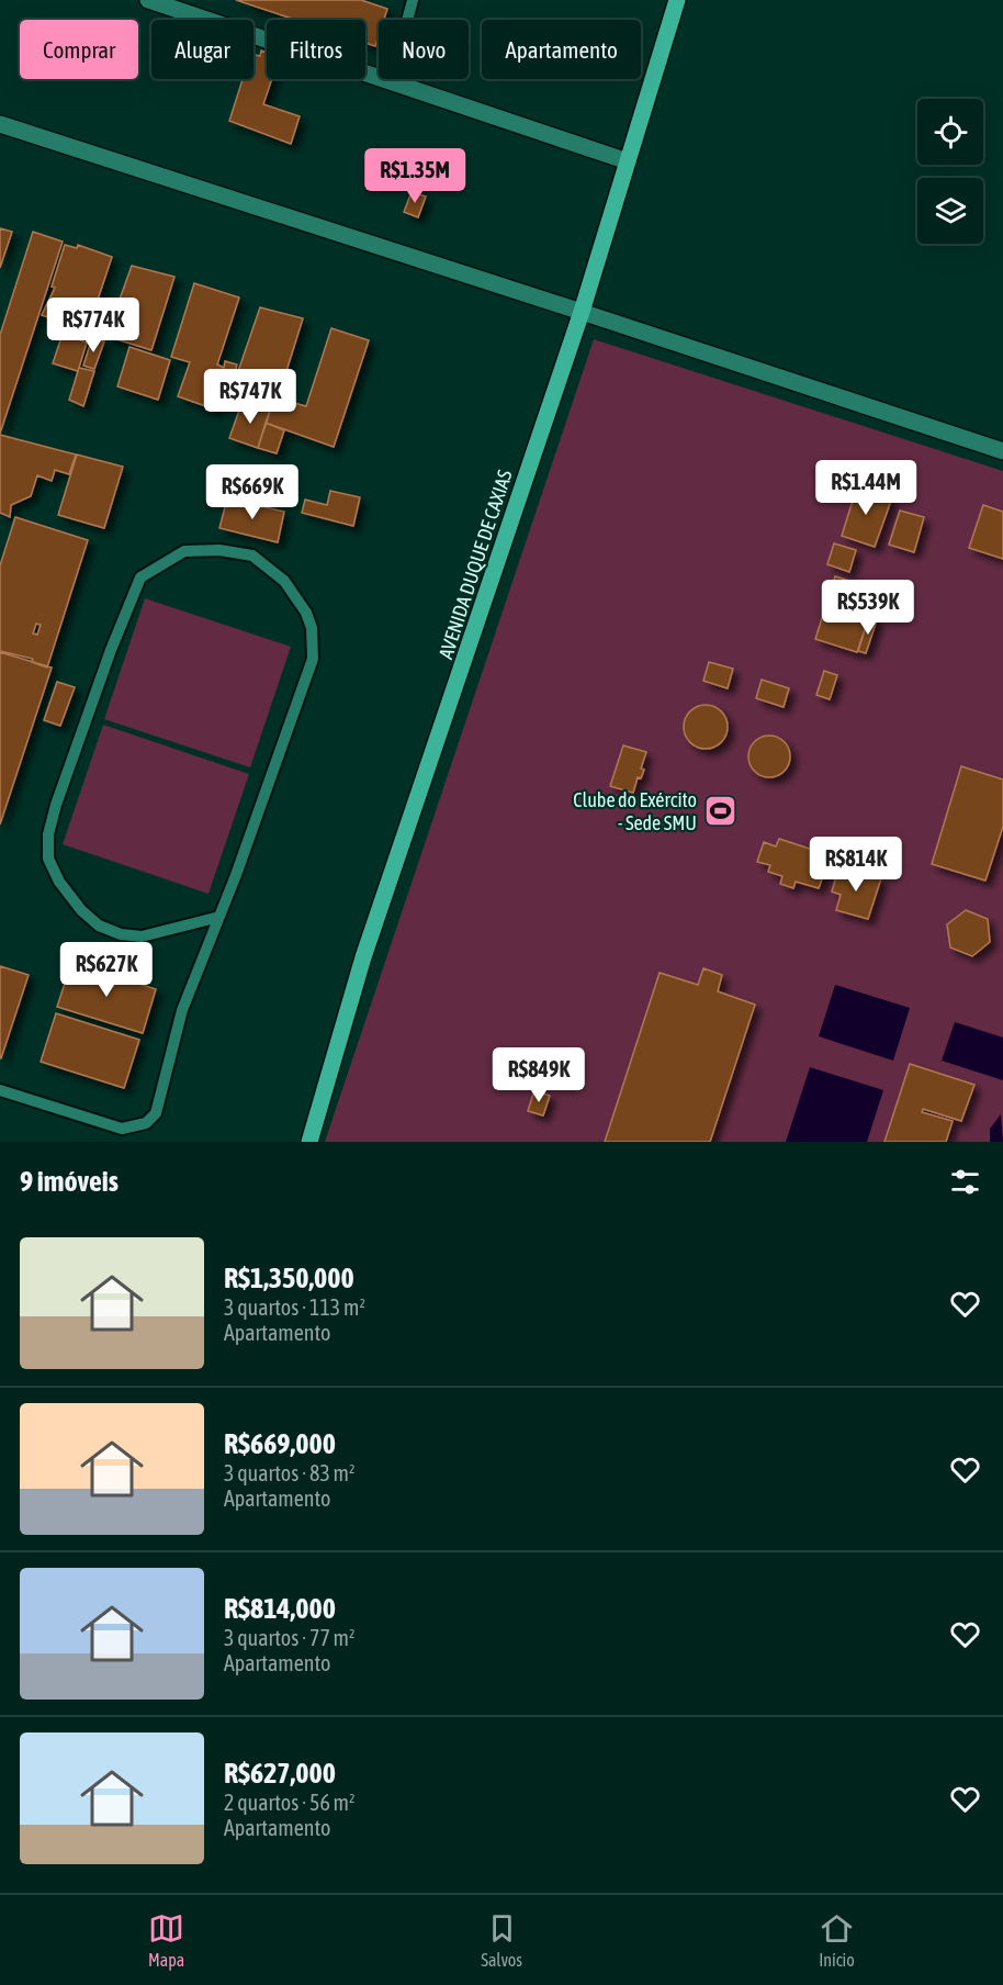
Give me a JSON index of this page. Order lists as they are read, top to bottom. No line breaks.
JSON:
{"streets":{"main road":["AVENIDA DUQUE DE CAXIAS"]},"places":{"sports":["Clube do Exército - Sede SMU"]},"page":{"chip":["Comprar","Alugar","Filtros","Novo","Apartamento"],"price":["R$1.35M","R$774K","R$747K","R$1.44M","R$669K","R$539K","R$814K","R$627K","R$849K"],"heading":"9 imóveis","list":[{"name":"R$1,350,000","note":"3 quartos · 113 m² · Apartamento"},{"name":"R$669,000","note":"3 quartos · 83 m² · Apartamento"},{"name":"R$814,000","note":"3 quartos · 77 m² · Apartamento"},{"name":"R$627,000","note":"2 quartos · 56 m² · Apartamento"}],"tabs":["Mapa","Salvos","Início"]}}
